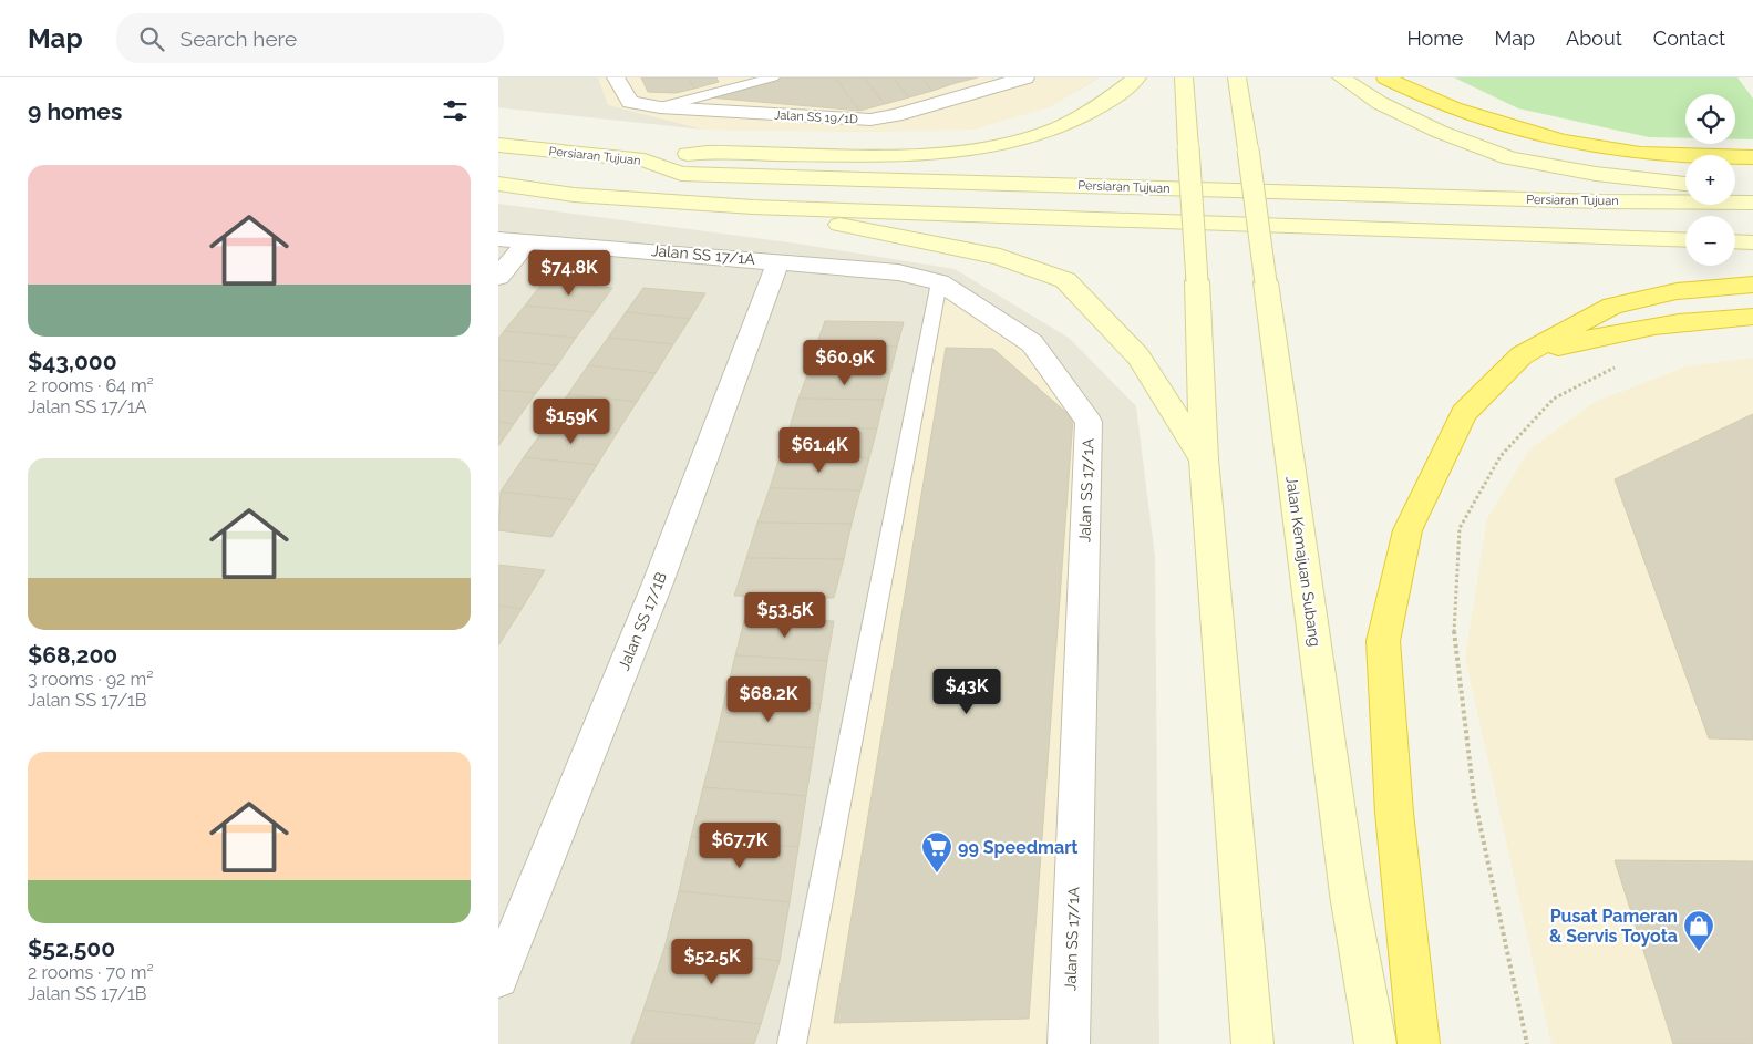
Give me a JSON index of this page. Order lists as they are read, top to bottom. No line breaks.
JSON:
{"streets":{"main road":["Persiaran Tujuan","Jalan Kemajuan Subang"],"street":["Jalan SS 19/1D","Jalan SS 17/1A","Jalan SS 17/1B"]},"crossings":[["Jalan SS 17/1A","Jalan SS 17/1B"]],"places":{"supermarket":["99 Speedmart"],"shop":["Pusat Pameran & Servis Toyota"]},"page":{"header":"Map","search":"Search here","nav":["Home","Map","About","Contact"],"heading":"9 homes","map_buttons":["+","−"],"list":[{"name":"$43,000","note":"2 rooms · 64 m² · Jalan SS 17/1A"},{"name":"$68,200","note":"3 rooms · 92 m² · Jalan SS 17/1B"},{"name":"$52,500","note":"2 rooms · 70 m² · Jalan SS 17/1B"}],"price":["$74.8K","$60.9K","$159K","$61.4K","$53.5K","$43K","$68.2K","$67.7K","$52.5K"]}}
